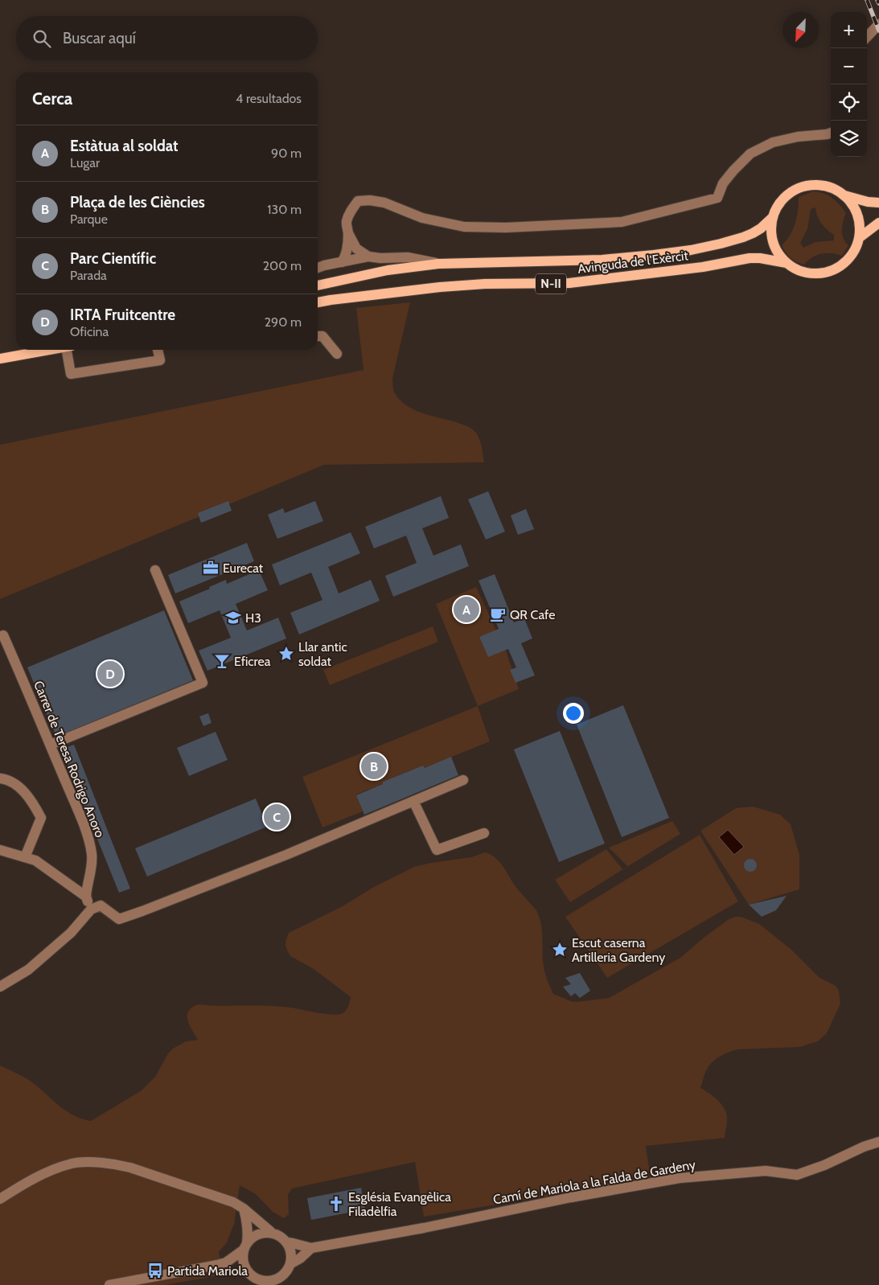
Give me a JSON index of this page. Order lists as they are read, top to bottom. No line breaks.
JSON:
{"streets":{"main road":["Avinguda de l'Exèrcit","N-II"],"street":["Carrer de Teresa Rodrigo Anoro","Camí de Mariola a la Falda de Gardeny"]},"crossings":[["Avinguda de l'Exèrcit","N-II"]],"places":{"office":["Eurecat"],"cafe":["QR Cafe"],"school or university":["H3"],"place":["Llar antic soldat","Escut caserna Artilleria Gardeny"],"bar":["Eficrea"],"church":["Església Evangèlica Filadèlfia"],"bus stop":["Partida Mariola"]},"north":"bottom left","page":{"map_buttons":["+","−"],"search":"Buscar aquí","heading":["Cerca","4 resultados"],"list":[{"mark":"A","name":"Estàtua al soldat","note":"Lugar","value":"90 m"},{"mark":"B","name":"Plaça de les Ciències","note":"Parque","value":"130 m"},{"mark":"C","name":"Parc Científic","note":"Parada","value":"200 m"},{"mark":"D","name":"IRTA Fruitcentre","note":"Oficina","value":"290 m"}],"pins":["A","D","B","C"]}}
